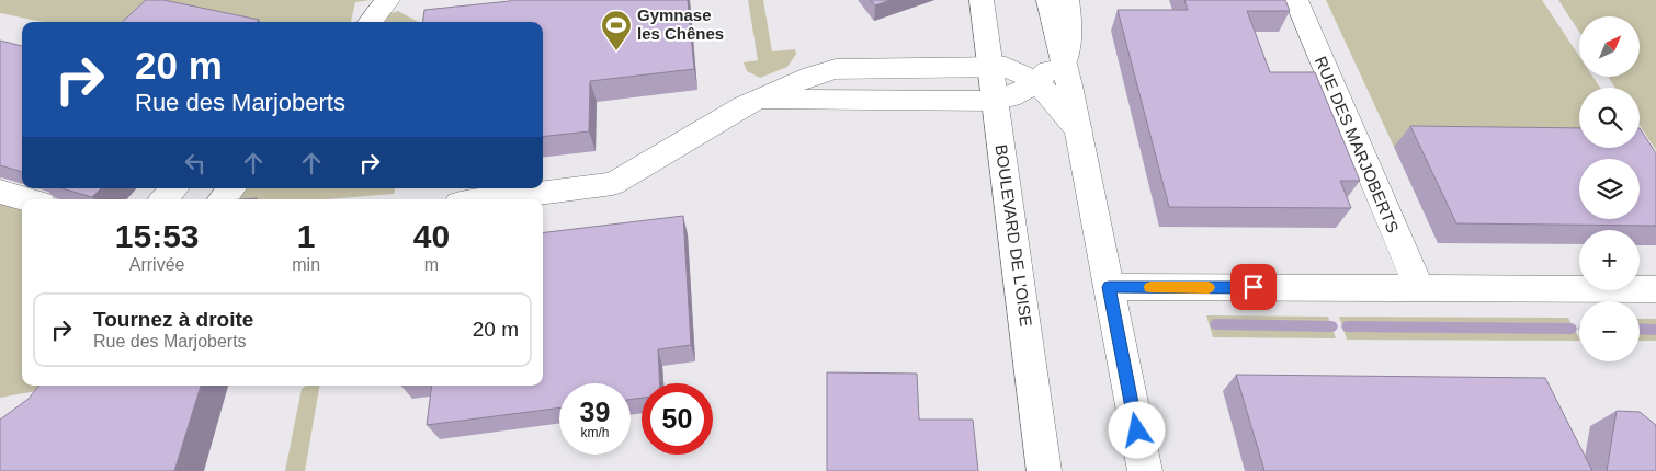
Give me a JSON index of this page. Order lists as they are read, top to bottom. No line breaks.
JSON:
{"streets":{"main road":["RUE DES MARJOBERTS","BOULEVARD DE L'OISE"]},"places":{"sports":["Gymnase les Chênes"]},"north":"top right","page":{"map_buttons":["+","−"],"turn":["20 m","Rue des Marjoberts"],"eta":["15:53","Arrivée","1","min","40","m"],"list":[{"name":"Tournez à droite","note":"Rue des Marjoberts","value":"20 m"}],"speed":"39 km/h","limit":"50"}}
